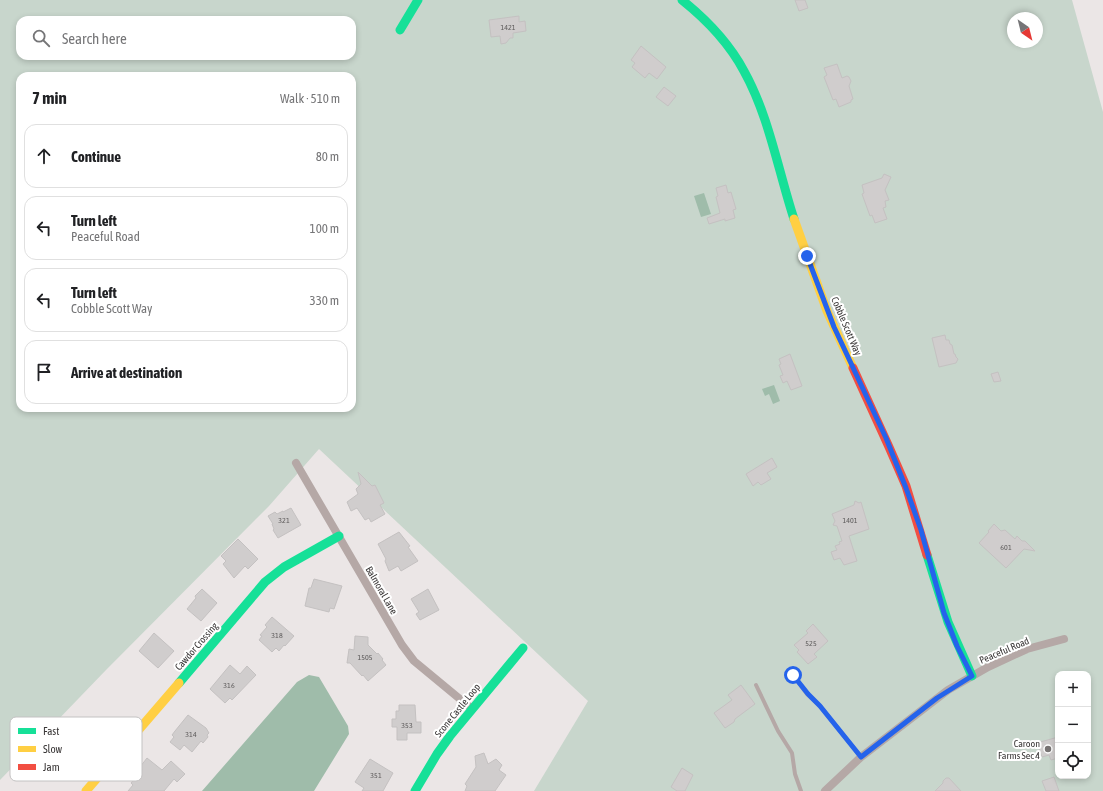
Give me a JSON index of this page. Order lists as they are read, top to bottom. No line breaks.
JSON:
{"streets":{"street":["Cobble Scott Way","Balmoral Lane","Cawdor Crossing","Peaceful Road","Scone Castle Loop"]},"crossings":[["Cobble Scott Way","Peaceful Road"],["Balmoral Lane","Cawdor Crossing"],["Balmoral Lane","Scone Castle Loop"]],"places":["Caroon Farms Sec 4"],"house_numbers":["1421","321","1401","601","318","525","1505","316","353","314","351"],"legend":["Fast","Slow","Jam"],"north":"bottom right","page":{"search":"Search here","heading":["7 min","Walk · 510 m"],"list":[["Continue","80 m"],["Turn left","Peaceful Road","100 m"],["Turn left","Cobble Scott Way","330 m"],"Arrive at destination"],"map_buttons":["+","−"]}}
